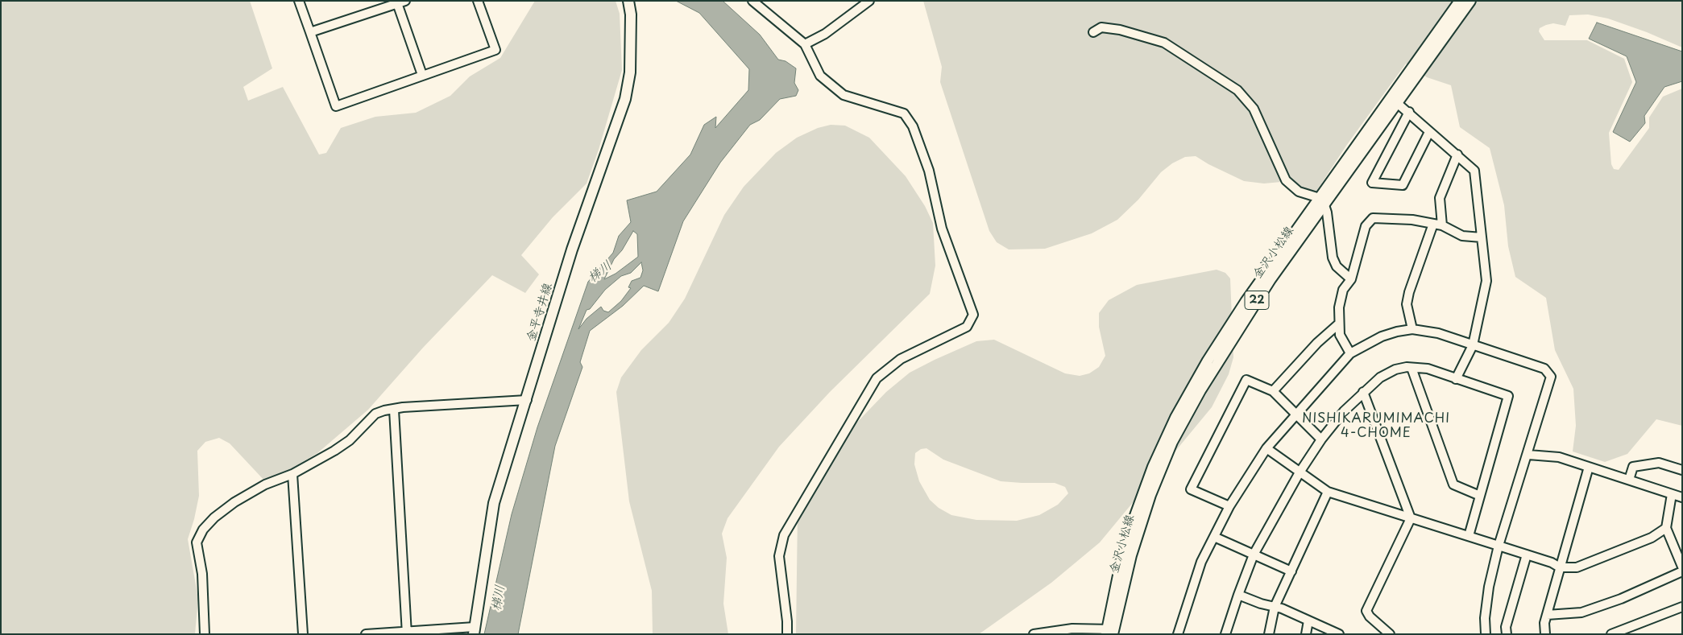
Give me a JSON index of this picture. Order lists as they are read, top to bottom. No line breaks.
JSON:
{"streets":{"main road":["金沢小松線","22","金平寺井線"]},"districts":["NISHIKARUMIMACHI 4-CHOME"],"water":["梯川"]}
